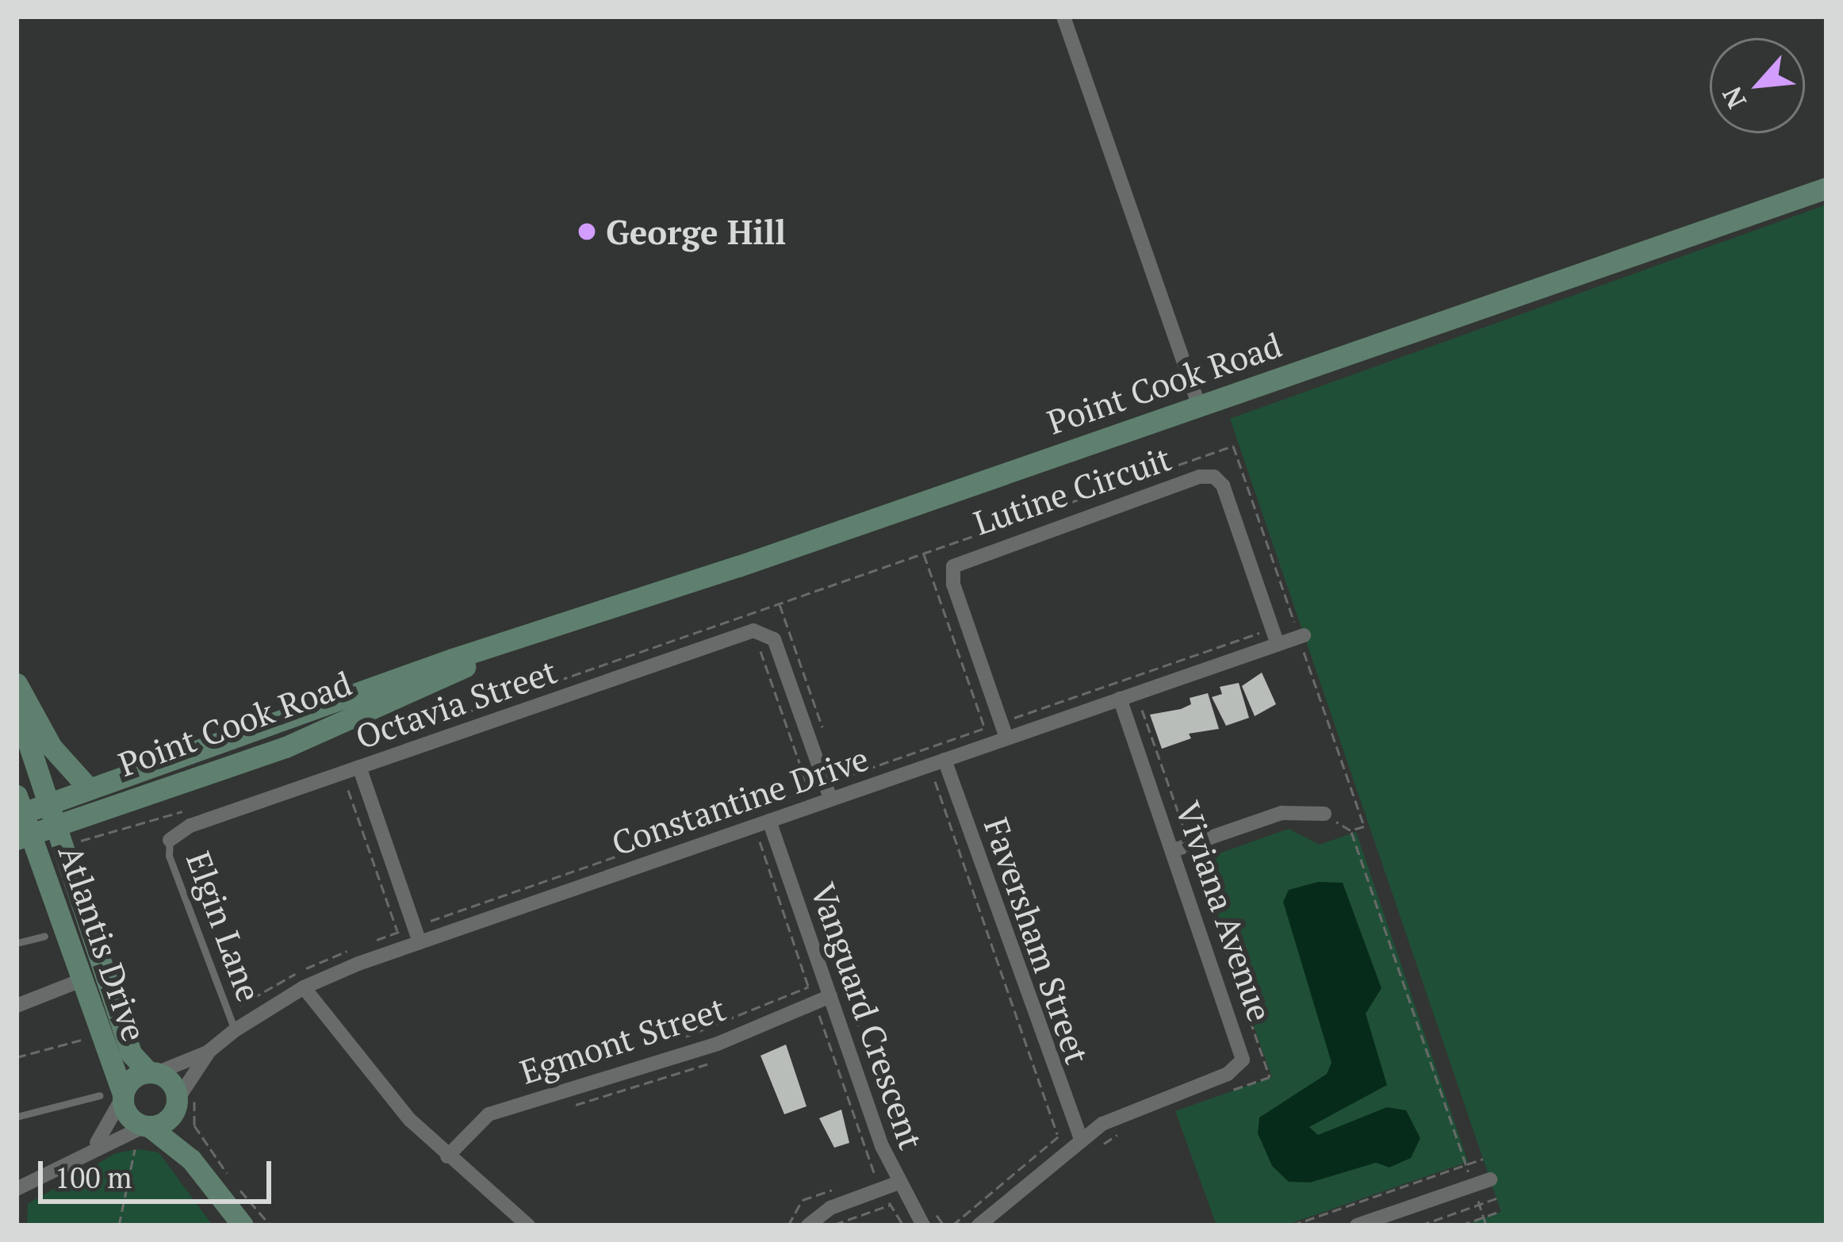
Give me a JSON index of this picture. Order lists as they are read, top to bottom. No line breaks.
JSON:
{"streets":{"main road":["Point Cook Road","Atlantis Drive"],"street":["Lutine Circuit","Octavia Street","Constantine Drive","Viviana Avenue","Faversham Street","Vanguard Crescent","Egmont Street"],"lane":["Elgin Lane"]},"crossings":[["Point Cook Road","Atlantis Drive"],["Lutine Circuit","Constantine Drive"],["Octavia Street","Elgin Lane"],["Constantine Drive","Viviana Avenue"],["Constantine Drive","Elgin Lane"],["Constantine Drive","Faversham Street"],["Constantine Drive","Atlantis Drive"],["Constantine Drive","Vanguard Crescent"],["Viviana Avenue","Faversham Street"],["Vanguard Crescent","Egmont Street"]],"places":["George Hill"],"scale_bar":"100 m","north":"bottom left"}
